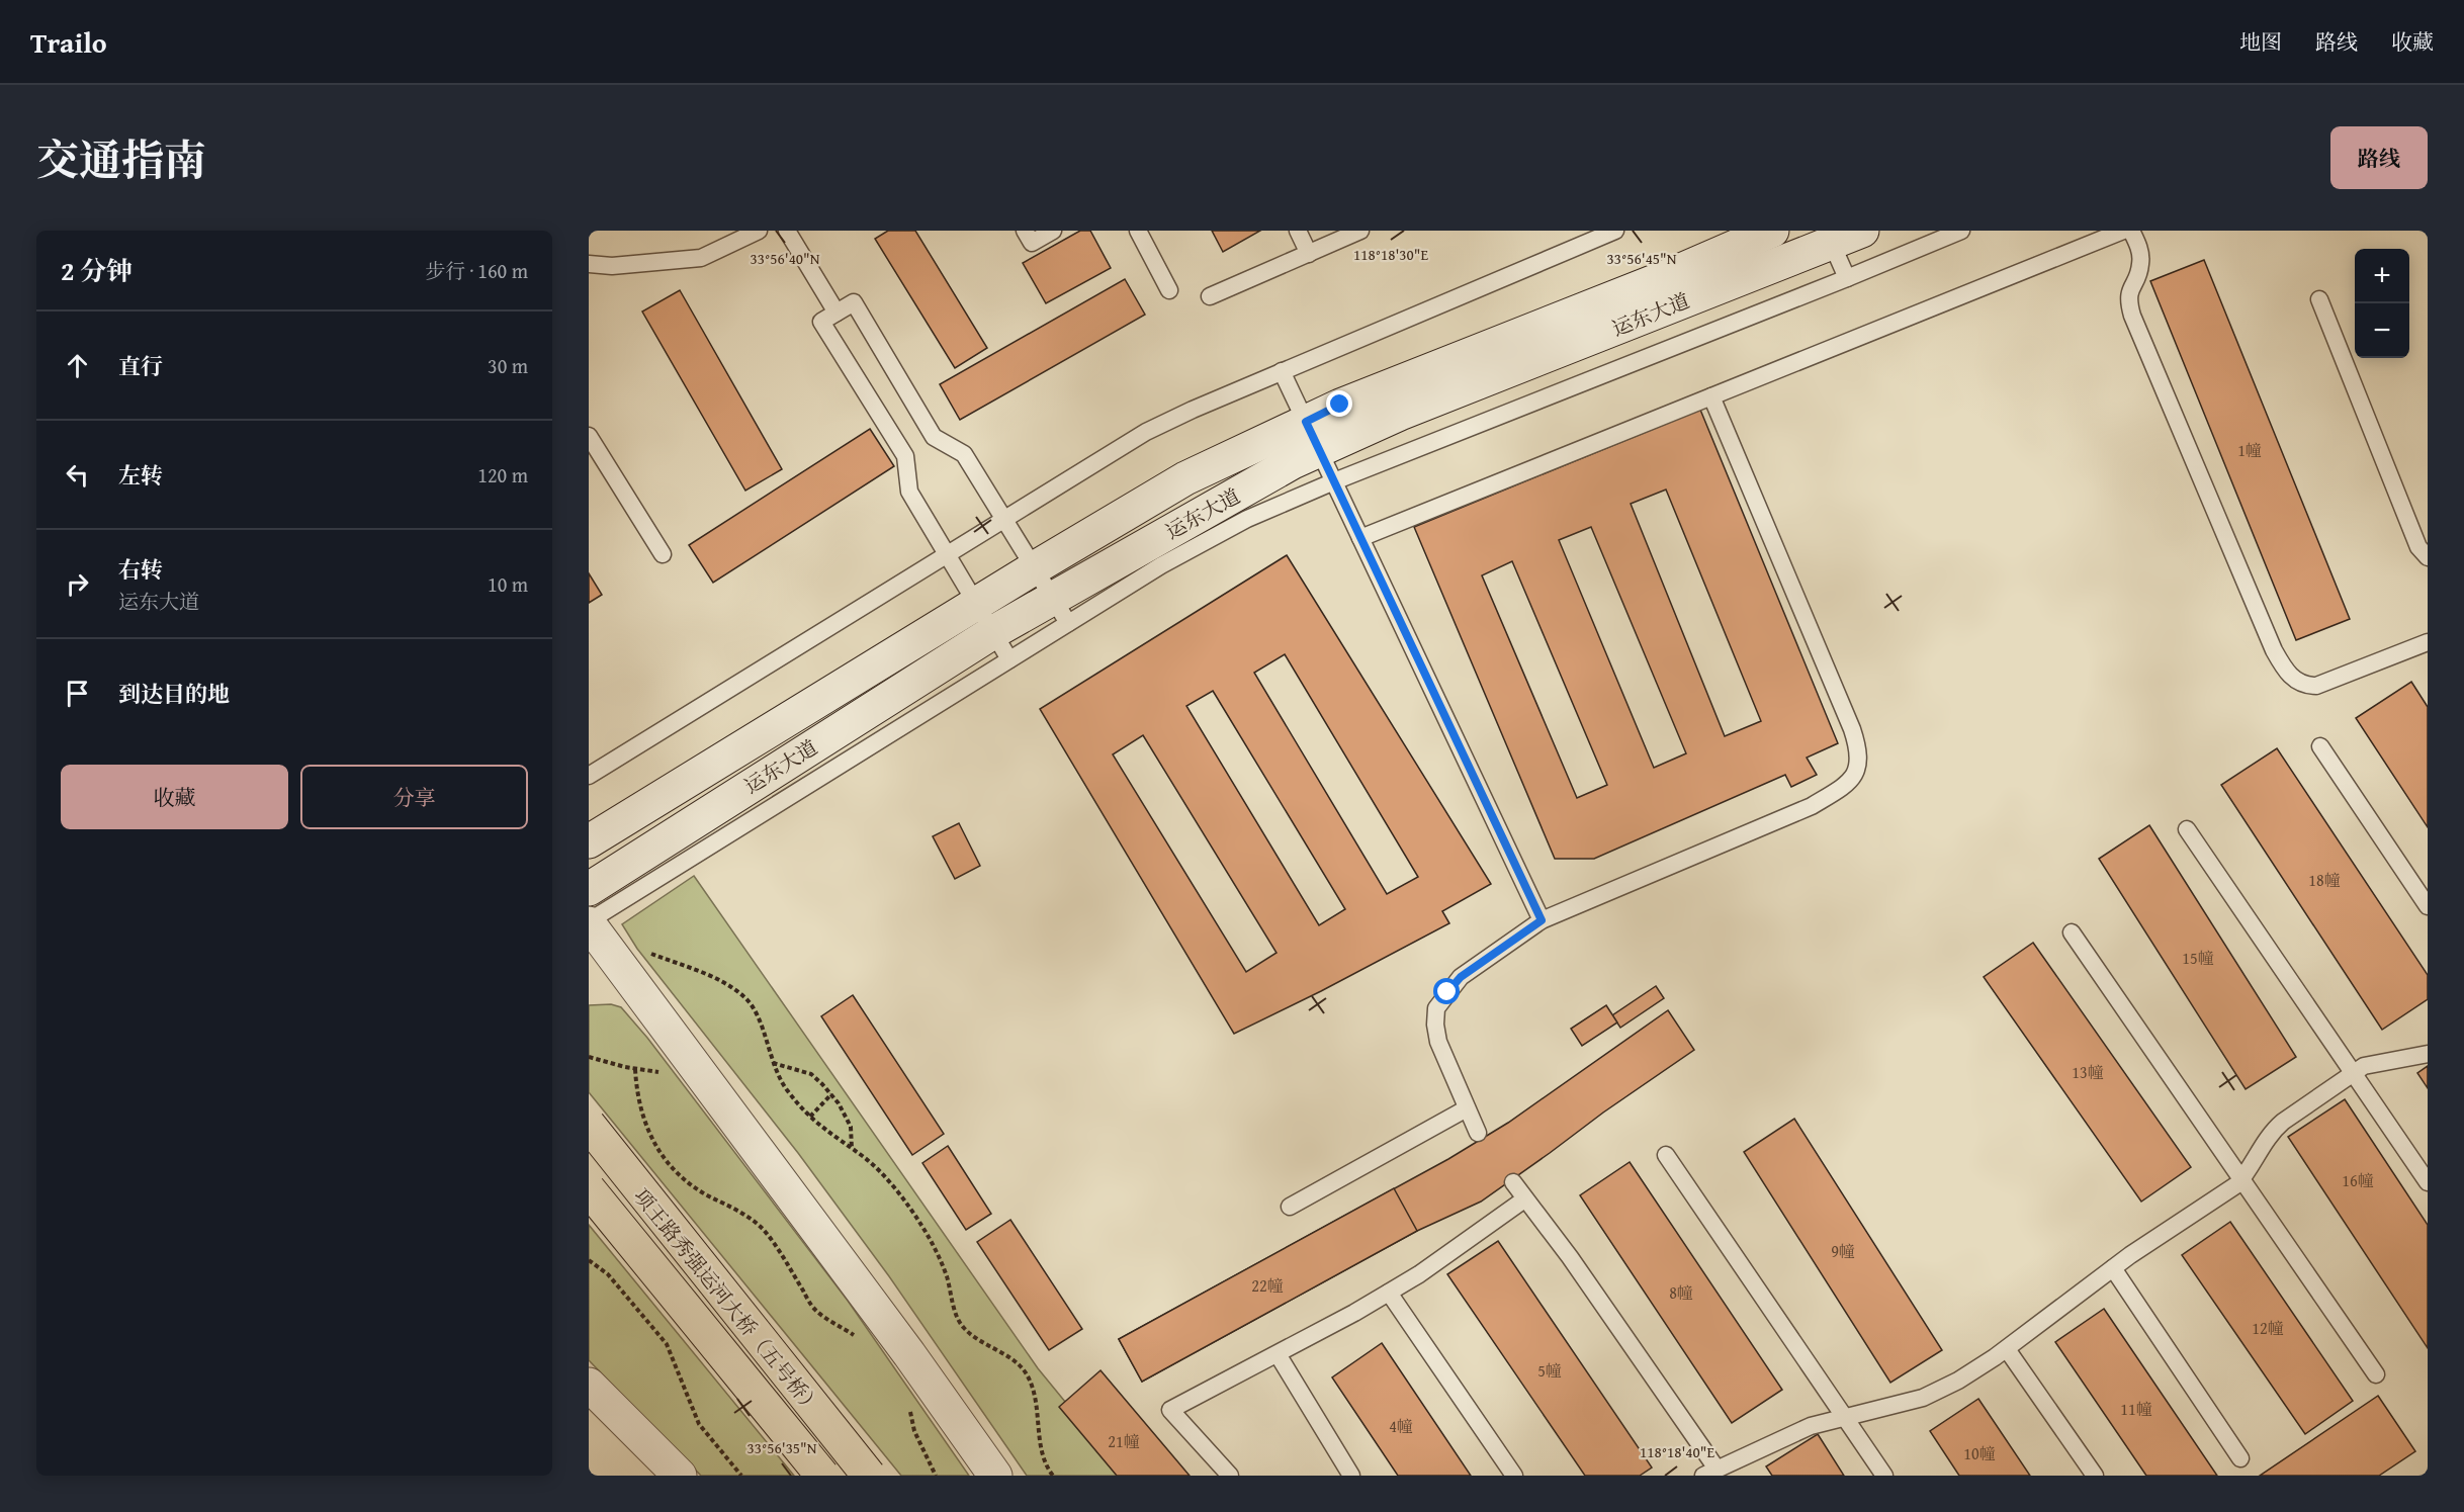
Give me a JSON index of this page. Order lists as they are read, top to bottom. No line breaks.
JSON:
{"streets":{"main road":["运东大道","项王路秀强运河大桥（五号桥）"]},"house_numbers":["1幢","18幢","15幢","13幢","16幢","9幢","22幢","8幢","12幢","5幢","11幢","4幢","21幢","10幢"],"page":{"header":"Trailo","nav":["地图","路线","收藏"],"title":"交通指南","buttons":["路线",["收藏","分享"]],"heading":["2 分钟","步行 · 160 m"],"map_buttons":["+","−"],"list":[["直行","30 m"],["左转","120 m"],["右转","运东大道","10 m"],"到达目的地"]},"coordinates":["118°18'30\"E","33°56'40\"N","33°56'45\"N","33°56'35\"N","118°18'40\"E"]}
